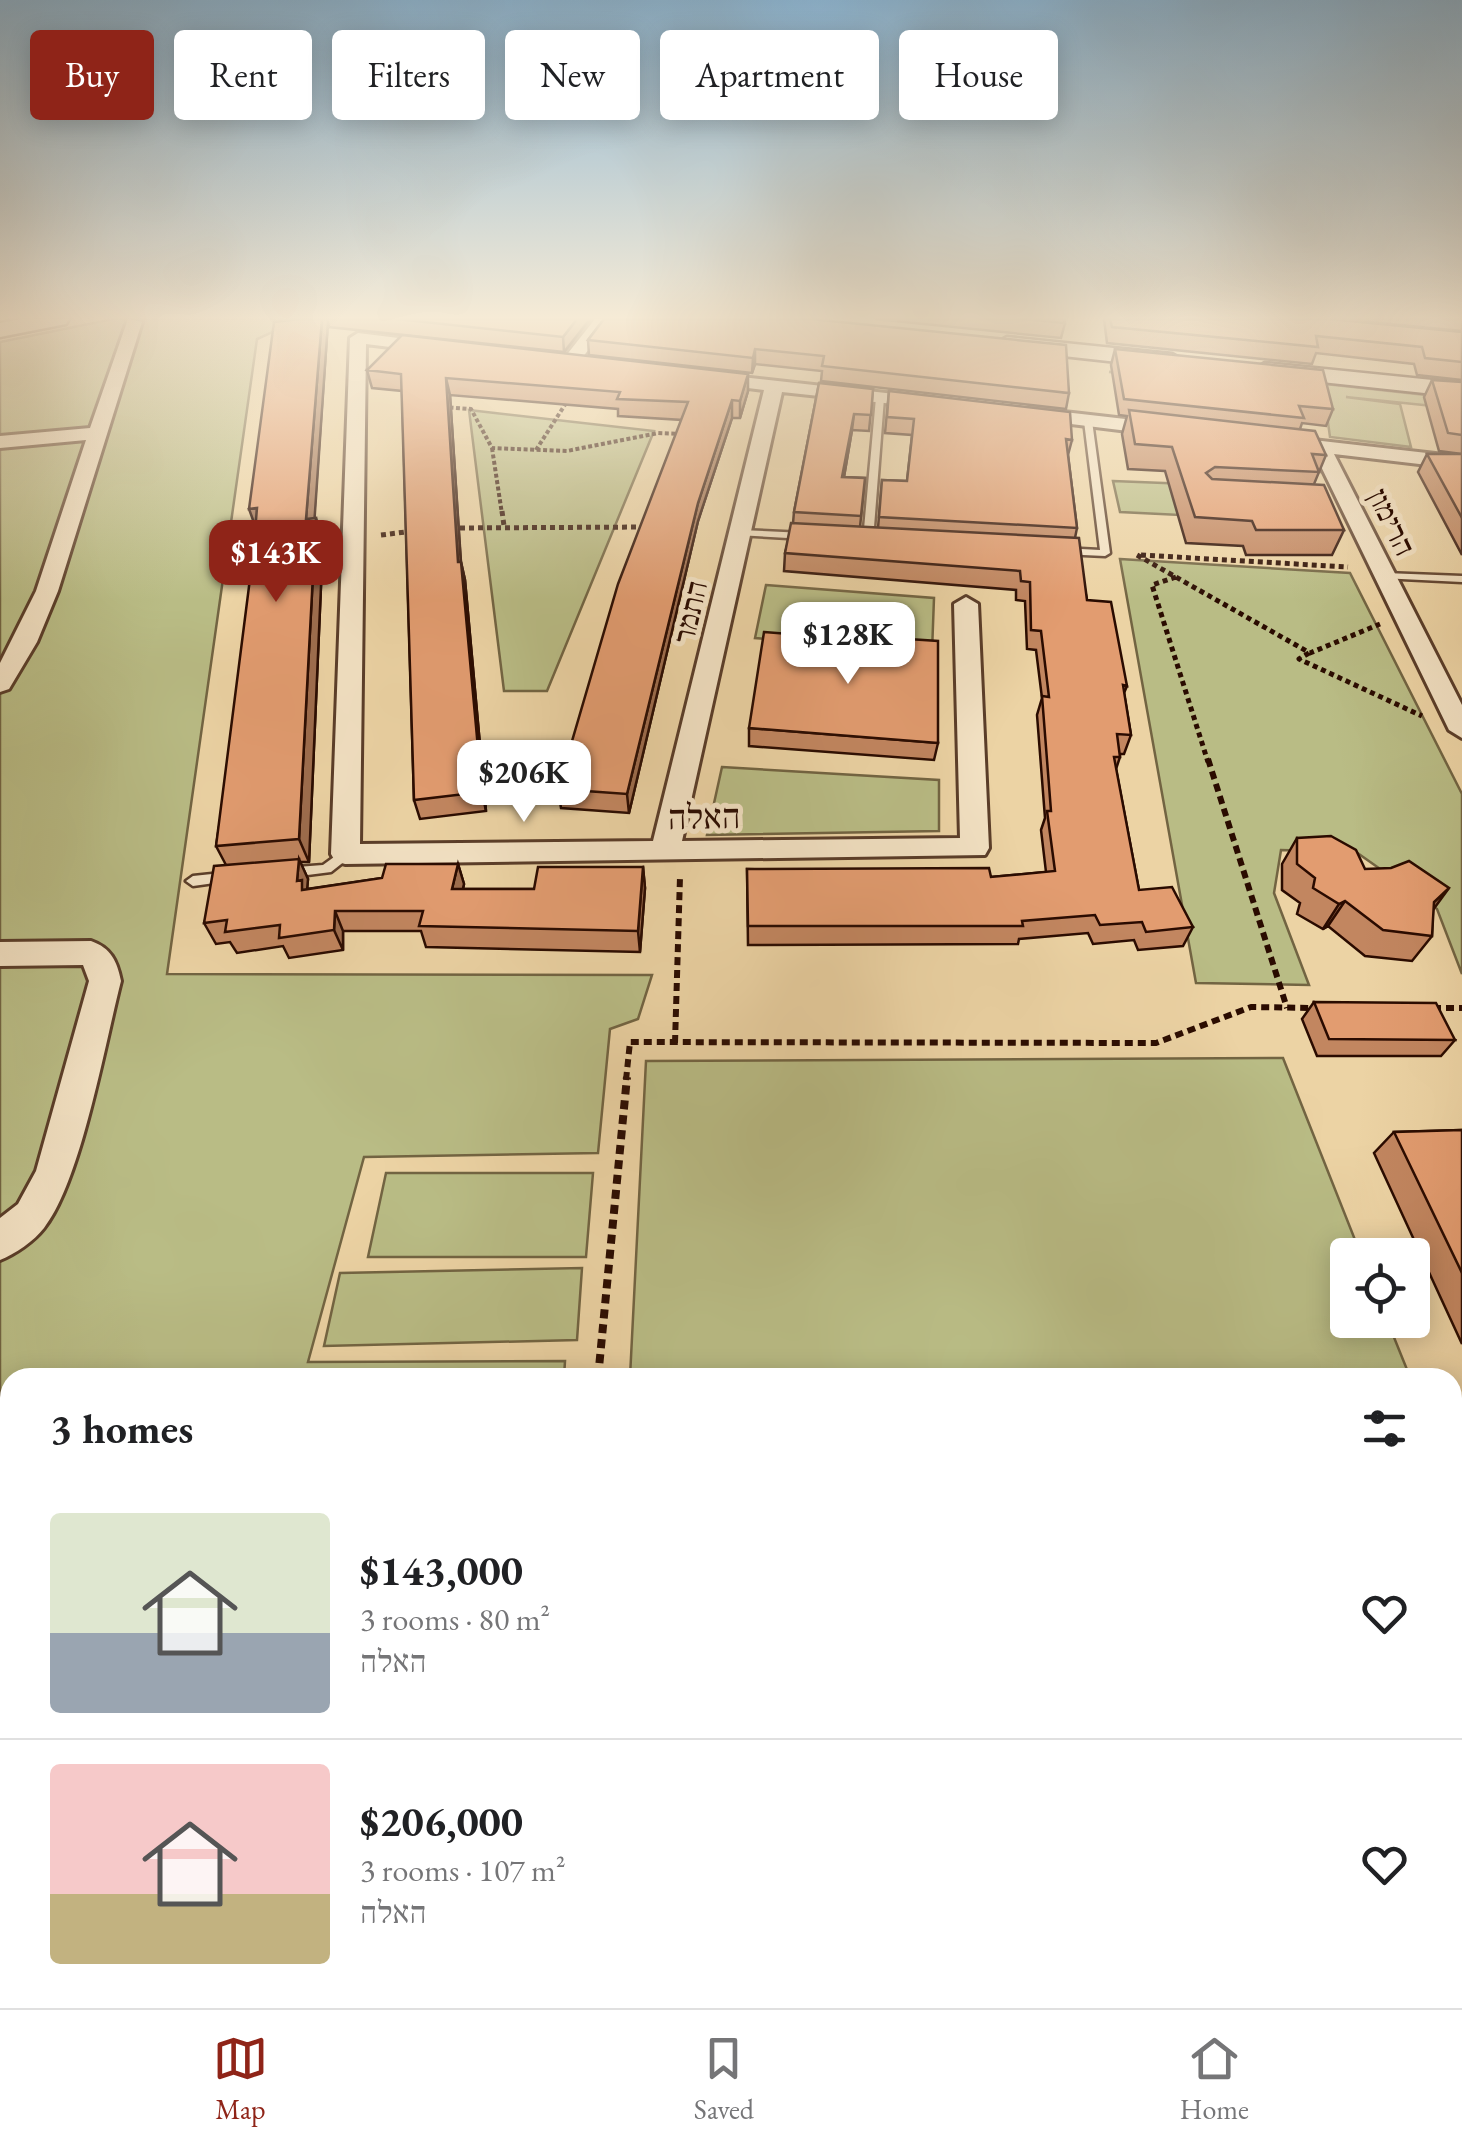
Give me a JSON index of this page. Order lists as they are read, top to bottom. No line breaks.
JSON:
{"streets":{"street":["הרימון","התמר","האלה"]},"crossings":[["התמר","האלה"]],"page":{"chip":["Buy","Rent","Filters","New","Apartment","House"],"price":["$143K","$128K","$206K"],"heading":"3 homes","list":[{"name":"$143,000","note":"3 rooms · 80 m² · האלה"},{"name":"$206,000","note":"3 rooms · 107 m² · האלה"}],"tabs":["Map","Saved","Home"]}}
